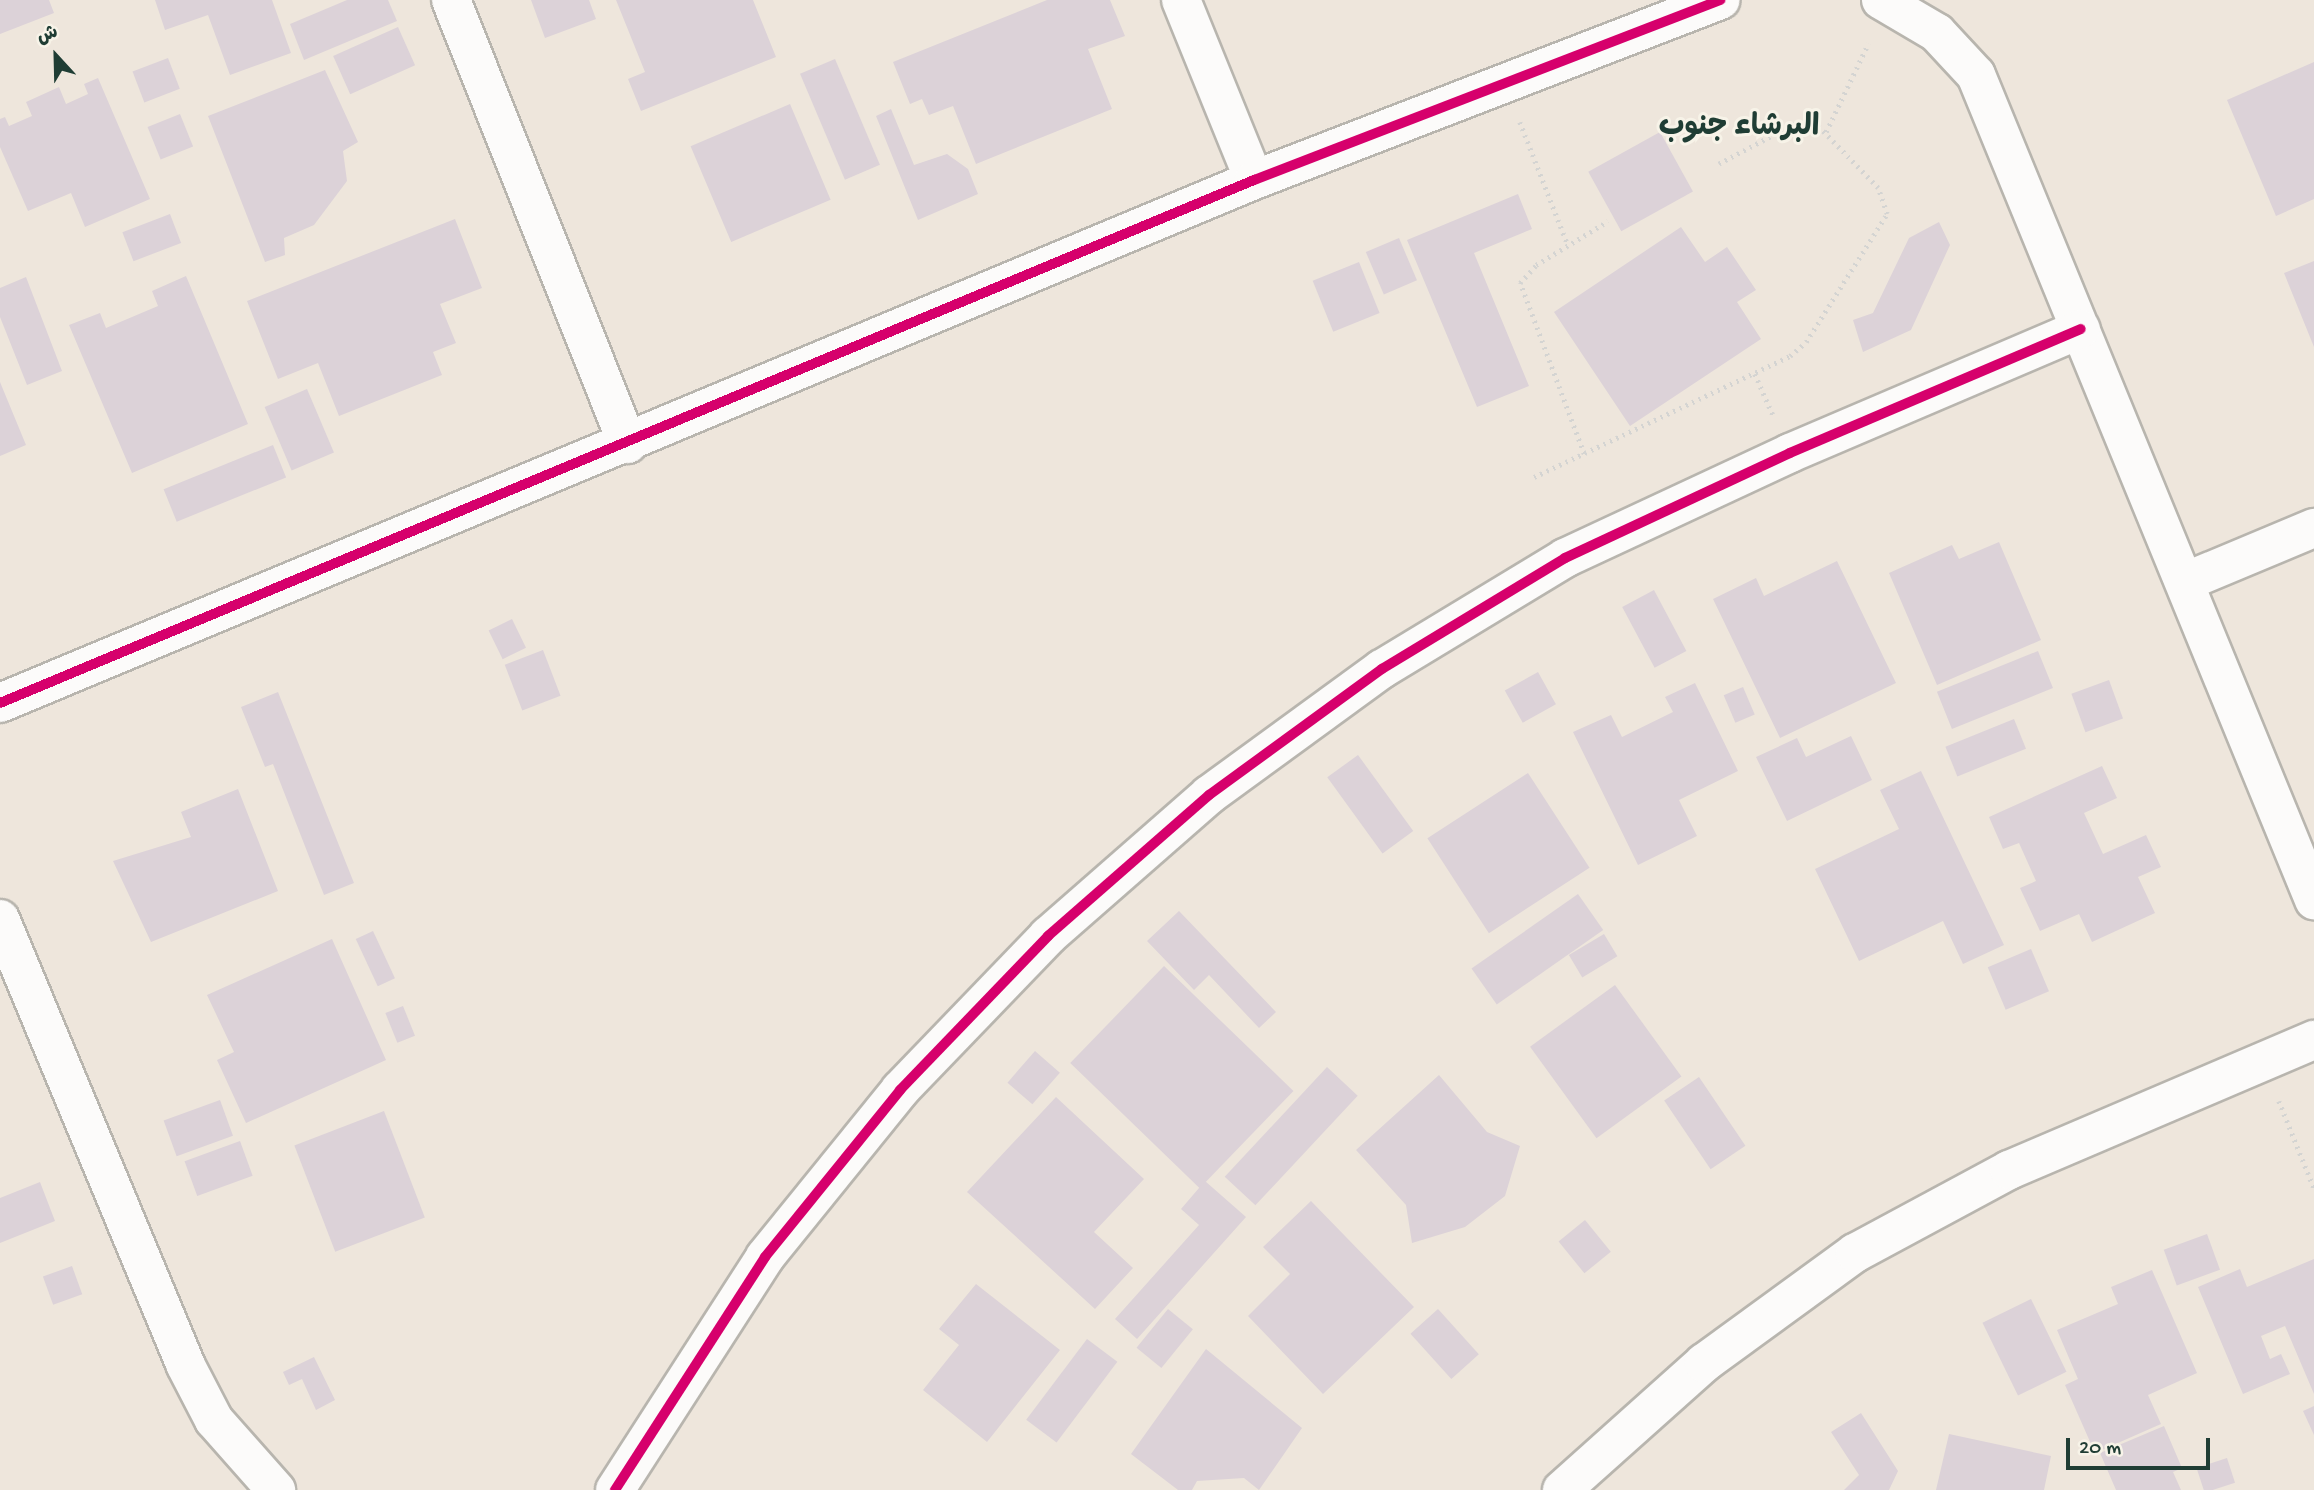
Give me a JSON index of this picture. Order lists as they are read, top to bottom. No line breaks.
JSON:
{"districts":["البرشاء جنوب"],"scale_bar":"20 m","north":"top"}
